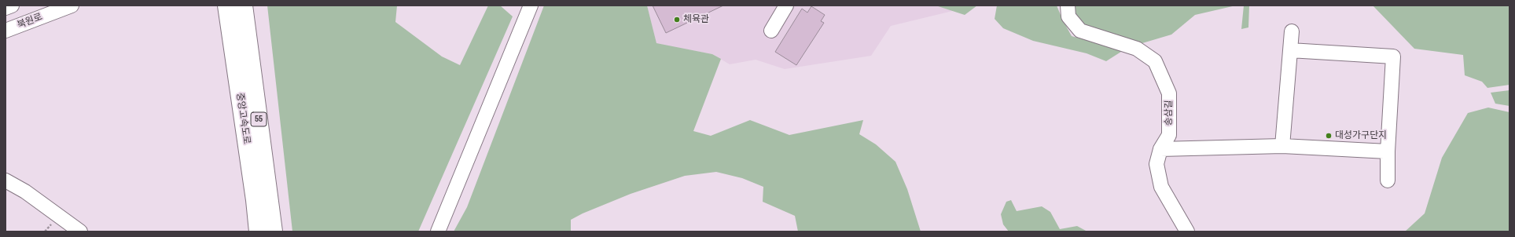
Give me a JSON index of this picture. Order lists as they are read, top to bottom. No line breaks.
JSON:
{"streets":{"highway":["중앙고속도로","55"],"street":["북원로","송삼길"]},"places":["체육관","대성가구단지"]}
